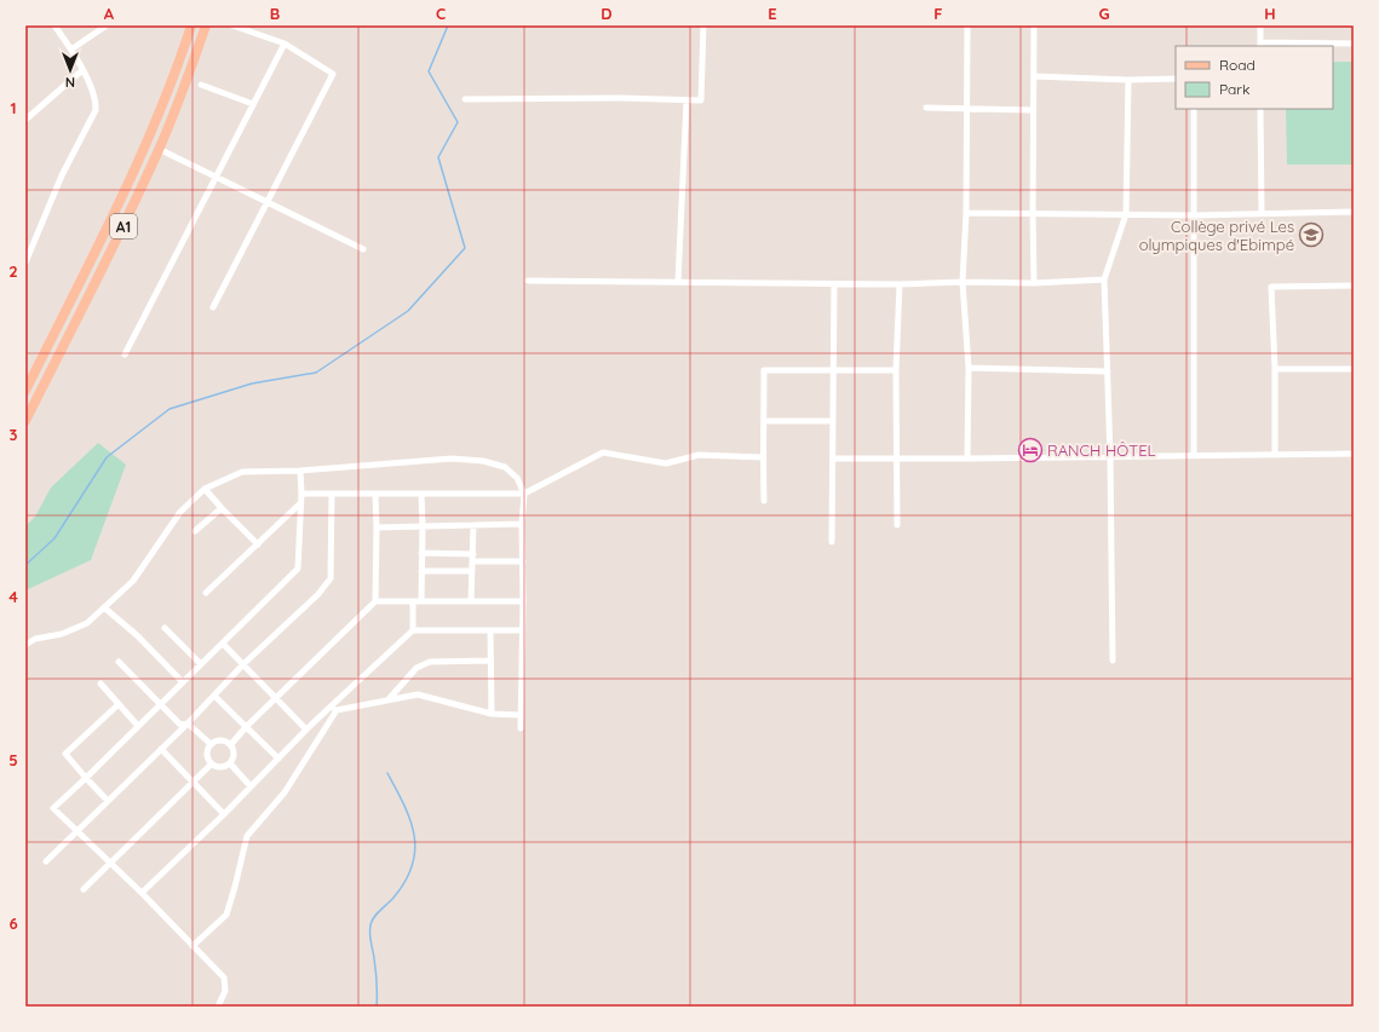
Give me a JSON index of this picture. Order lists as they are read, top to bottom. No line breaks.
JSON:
{"streets":{"main road":["A1"]},"places":{"school or university":["Collège privé Les olympiques d'Ebimpé"],"hotel":["RANCH HÔTEL"]},"legend":["Road","Park"],"north":"bottom","grid":{"columns":["A","B","C","D","E","F","G","H"],"rows":["1","2","3","4","5","6"]}}
